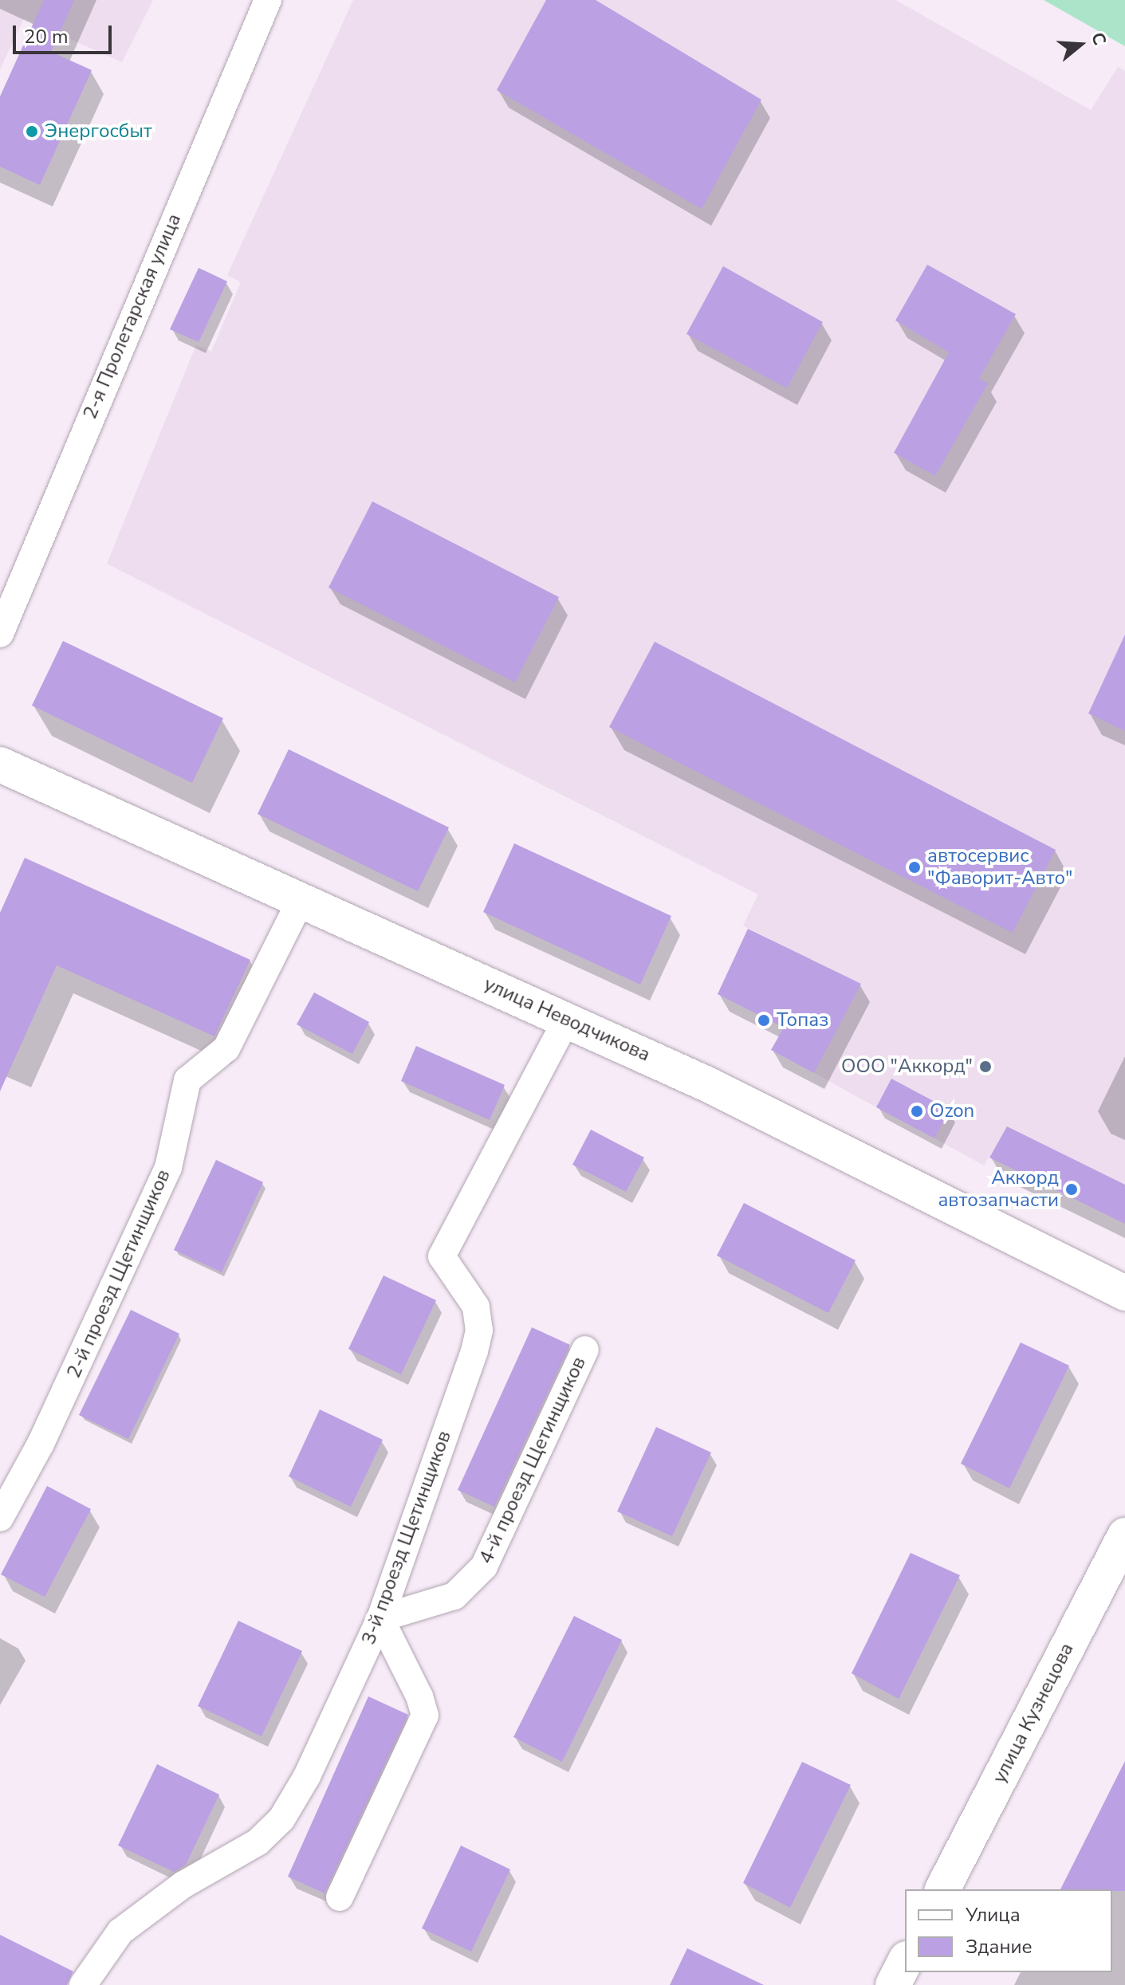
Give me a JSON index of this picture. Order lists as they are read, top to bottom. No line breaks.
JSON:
{"streets":{"main road":["улица Неводчикова","улица Кузнецова"],"street":["2-я Пролетарская улица","2-й проезд Щетинщиков","4-й проезд Щетинщиков","3-й проезд Щетинщиков"]},"crossings":[["улица Неводчикова","2-й проезд Щетинщиков"],["улица Неводчикова","3-й проезд Щетинщиков"],["4-й проезд Щетинщиков","3-й проезд Щетинщиков"]],"places":["Энергосбыт","автосервис \"Фаворит-Авто\"","Топаз","ООО \"Аккорд\"","Ozon","Аккорд автозапчасти"],"legend":["Улица","Здание"],"scale_bar":"20 m","north":"right"}
